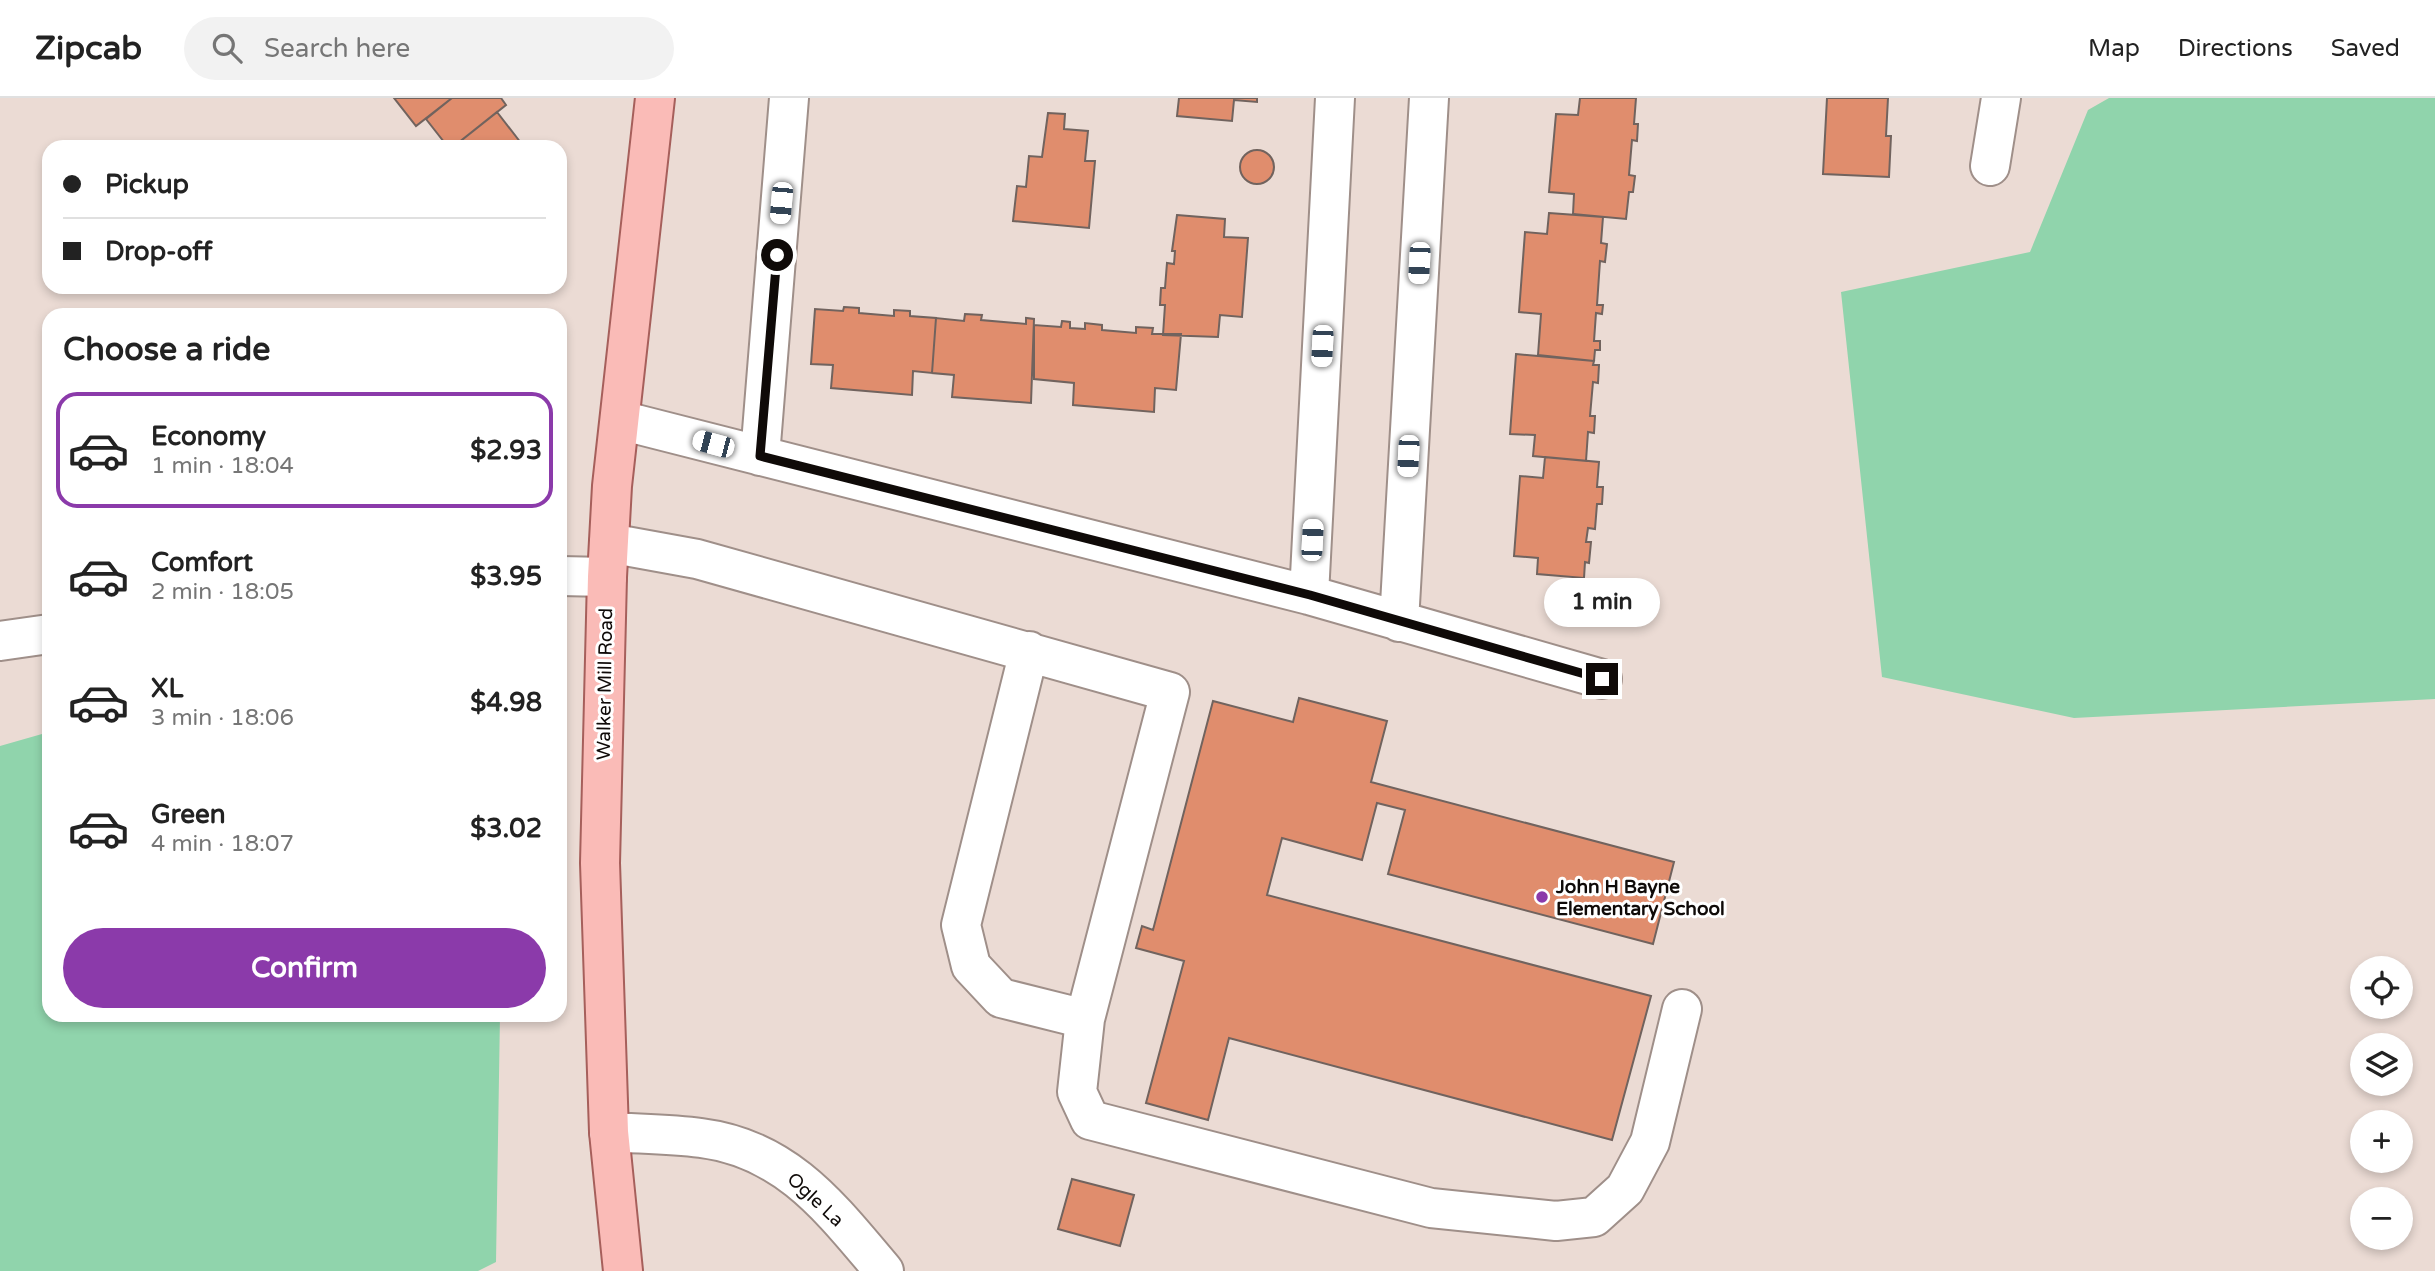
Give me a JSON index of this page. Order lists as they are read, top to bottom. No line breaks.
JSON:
{"streets":{"main road":["Walker Mill Road"],"street":["Ogle La"]},"crossings":[["Walker Mill Road","Ogle La"]],"places":["John H Bayne Elementary School"],"page":{"header":"Zipcab","search":"Search here","nav":["Map","Directions","Saved"],"banner":["Pickup","Drop-off"],"heading":"Choose a ride","list":[{"name":"Economy","note":"1 min · 18:04","value":"$2.93"},{"name":"Comfort","note":"2 min · 18:05","value":"$3.95"},{"name":"XL","note":"3 min · 18:06","value":"$4.98"},{"name":"Green","note":"4 min · 18:07","value":"$3.02"}],"bubble":"1 min","buttons":"Confirm","map_buttons":["+","−"]}}
